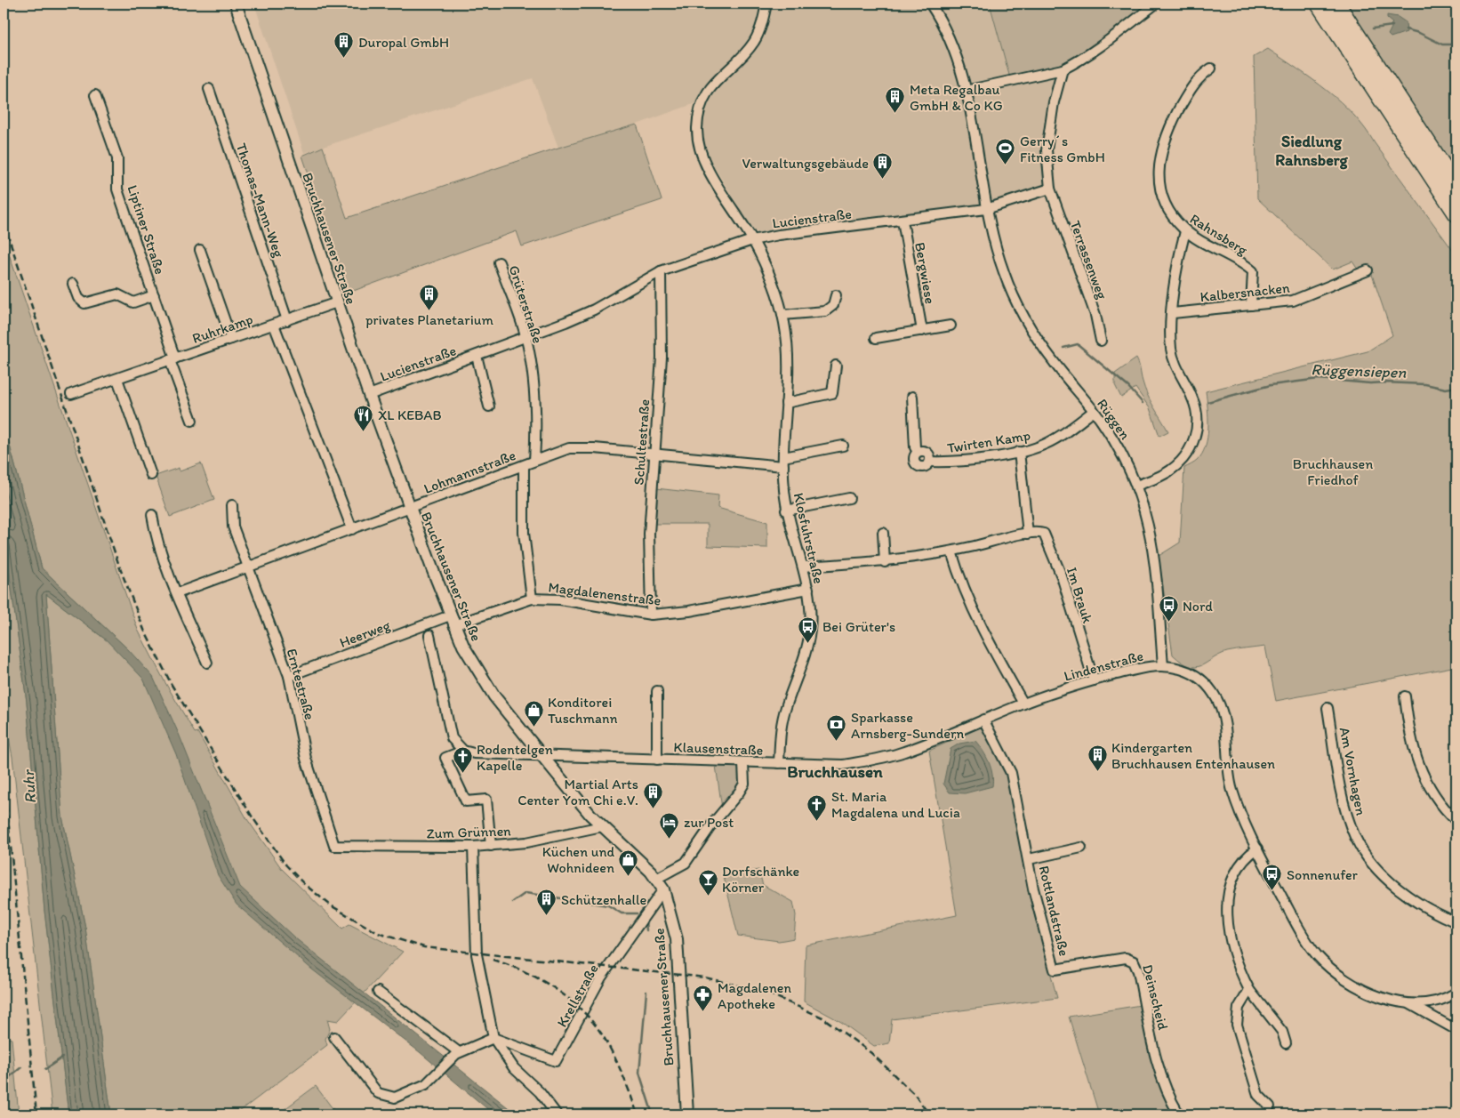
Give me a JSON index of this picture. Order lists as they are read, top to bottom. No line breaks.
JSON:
{"streets":{"street":["Thomas-Mann-Weg","Lucienstraße","Liptiner Straße","Rahnsberg","Bruchhausener Straße","Terrassenweg","Bergwiese","Kalbersnacken","Grüterstraße","Ruhrkamp","Rüggen","Twirten Kamp","Schultestraße","Lohmannstraße","Klosfuhrstraße","Magdalenenstraße","Im Brauk","Heerweg","Lindenstraße","Erntestraße","Klausenstraße","Am Vornhagen","Zum Grünnen","Rottlandstraße","Krellstraße","Deinscheid"]},"crossings":[["Thomas-Mann-Weg","Ruhrkamp"],["Lucienstraße","Bruchhausener Straße"],["Lucienstraße","Terrassenweg"],["Lucienstraße","Bergwiese"],["Lucienstraße","Grüterstraße"],["Lucienstraße","Rüggen"],["Lucienstraße","Schultestraße"],["Lucienstraße","Klosfuhrstraße"],["Liptiner Straße","Ruhrkamp"],["Rahnsberg","Kalbersnacken"],["Bruchhausener Straße","Ruhrkamp"],["Bruchhausener Straße","Lohmannstraße"],["Bruchhausener Straße","Magdalenenstraße"],["Bruchhausener Straße","Heerweg"],["Bruchhausener Straße","Klausenstraße"],["Bruchhausener Straße","Zum Grünnen"],["Bruchhausener Straße","Krellstraße"],["Grüterstraße","Lohmannstraße"],["Rüggen","Twirten Kamp"],["Rüggen","Lindenstraße"],["Schultestraße","Lohmannstraße"],["Schultestraße","Magdalenenstraße"],["Lohmannstraße","Klosfuhrstraße"],["Lohmannstraße","Erntestraße"],["Klosfuhrstraße","Magdalenenstraße"],["Klosfuhrstraße","Im Brauk"],["Klosfuhrstraße","Lindenstraße"],["Klosfuhrstraße","Klausenstraße"],["Magdalenenstraße","Heerweg"],["Im Brauk","Lindenstraße"],["Heerweg","Erntestraße"],["Lindenstraße","Klausenstraße"],["Lindenstraße","Rottlandstraße"],["Erntestraße","Zum Grünnen"],["Rottlandstraße","Deinscheid"]],"districts":["Siedlung Rahnsberg","Bruchhausen"],"water":["Rüggensiepen","Ruhr"],"parks":["Bruchhausen Friedhof"],"places":{"building":["Duropal GmbH","Meta Regalbau GmbH & Co KG","Verwaltungsgebäude","privates Planetarium","Kindergarten Bruchhausen Entenhausen","Martial Arts Center Yom Chi e.V.","Schützenhalle"],"sports":["Gerry´s Fitness GmbH"],"restaurant":["XL KEBAB"],"bus stop":["Nord","Bei Grüter's","Sonnenufer"],"shop":["Konditorei Tuschmann","Küchen und Wohnideen"],"bank":["Sparkasse Arnsberg-Sundern"],"church":["Rodentelgen Kapelle","St. Maria Magdalena und Lucia"],"hotel":["zur Post"],"bar":["Dorfschänke Körner"],"pharmacy":["Magdalenen Apotheke"]}}
